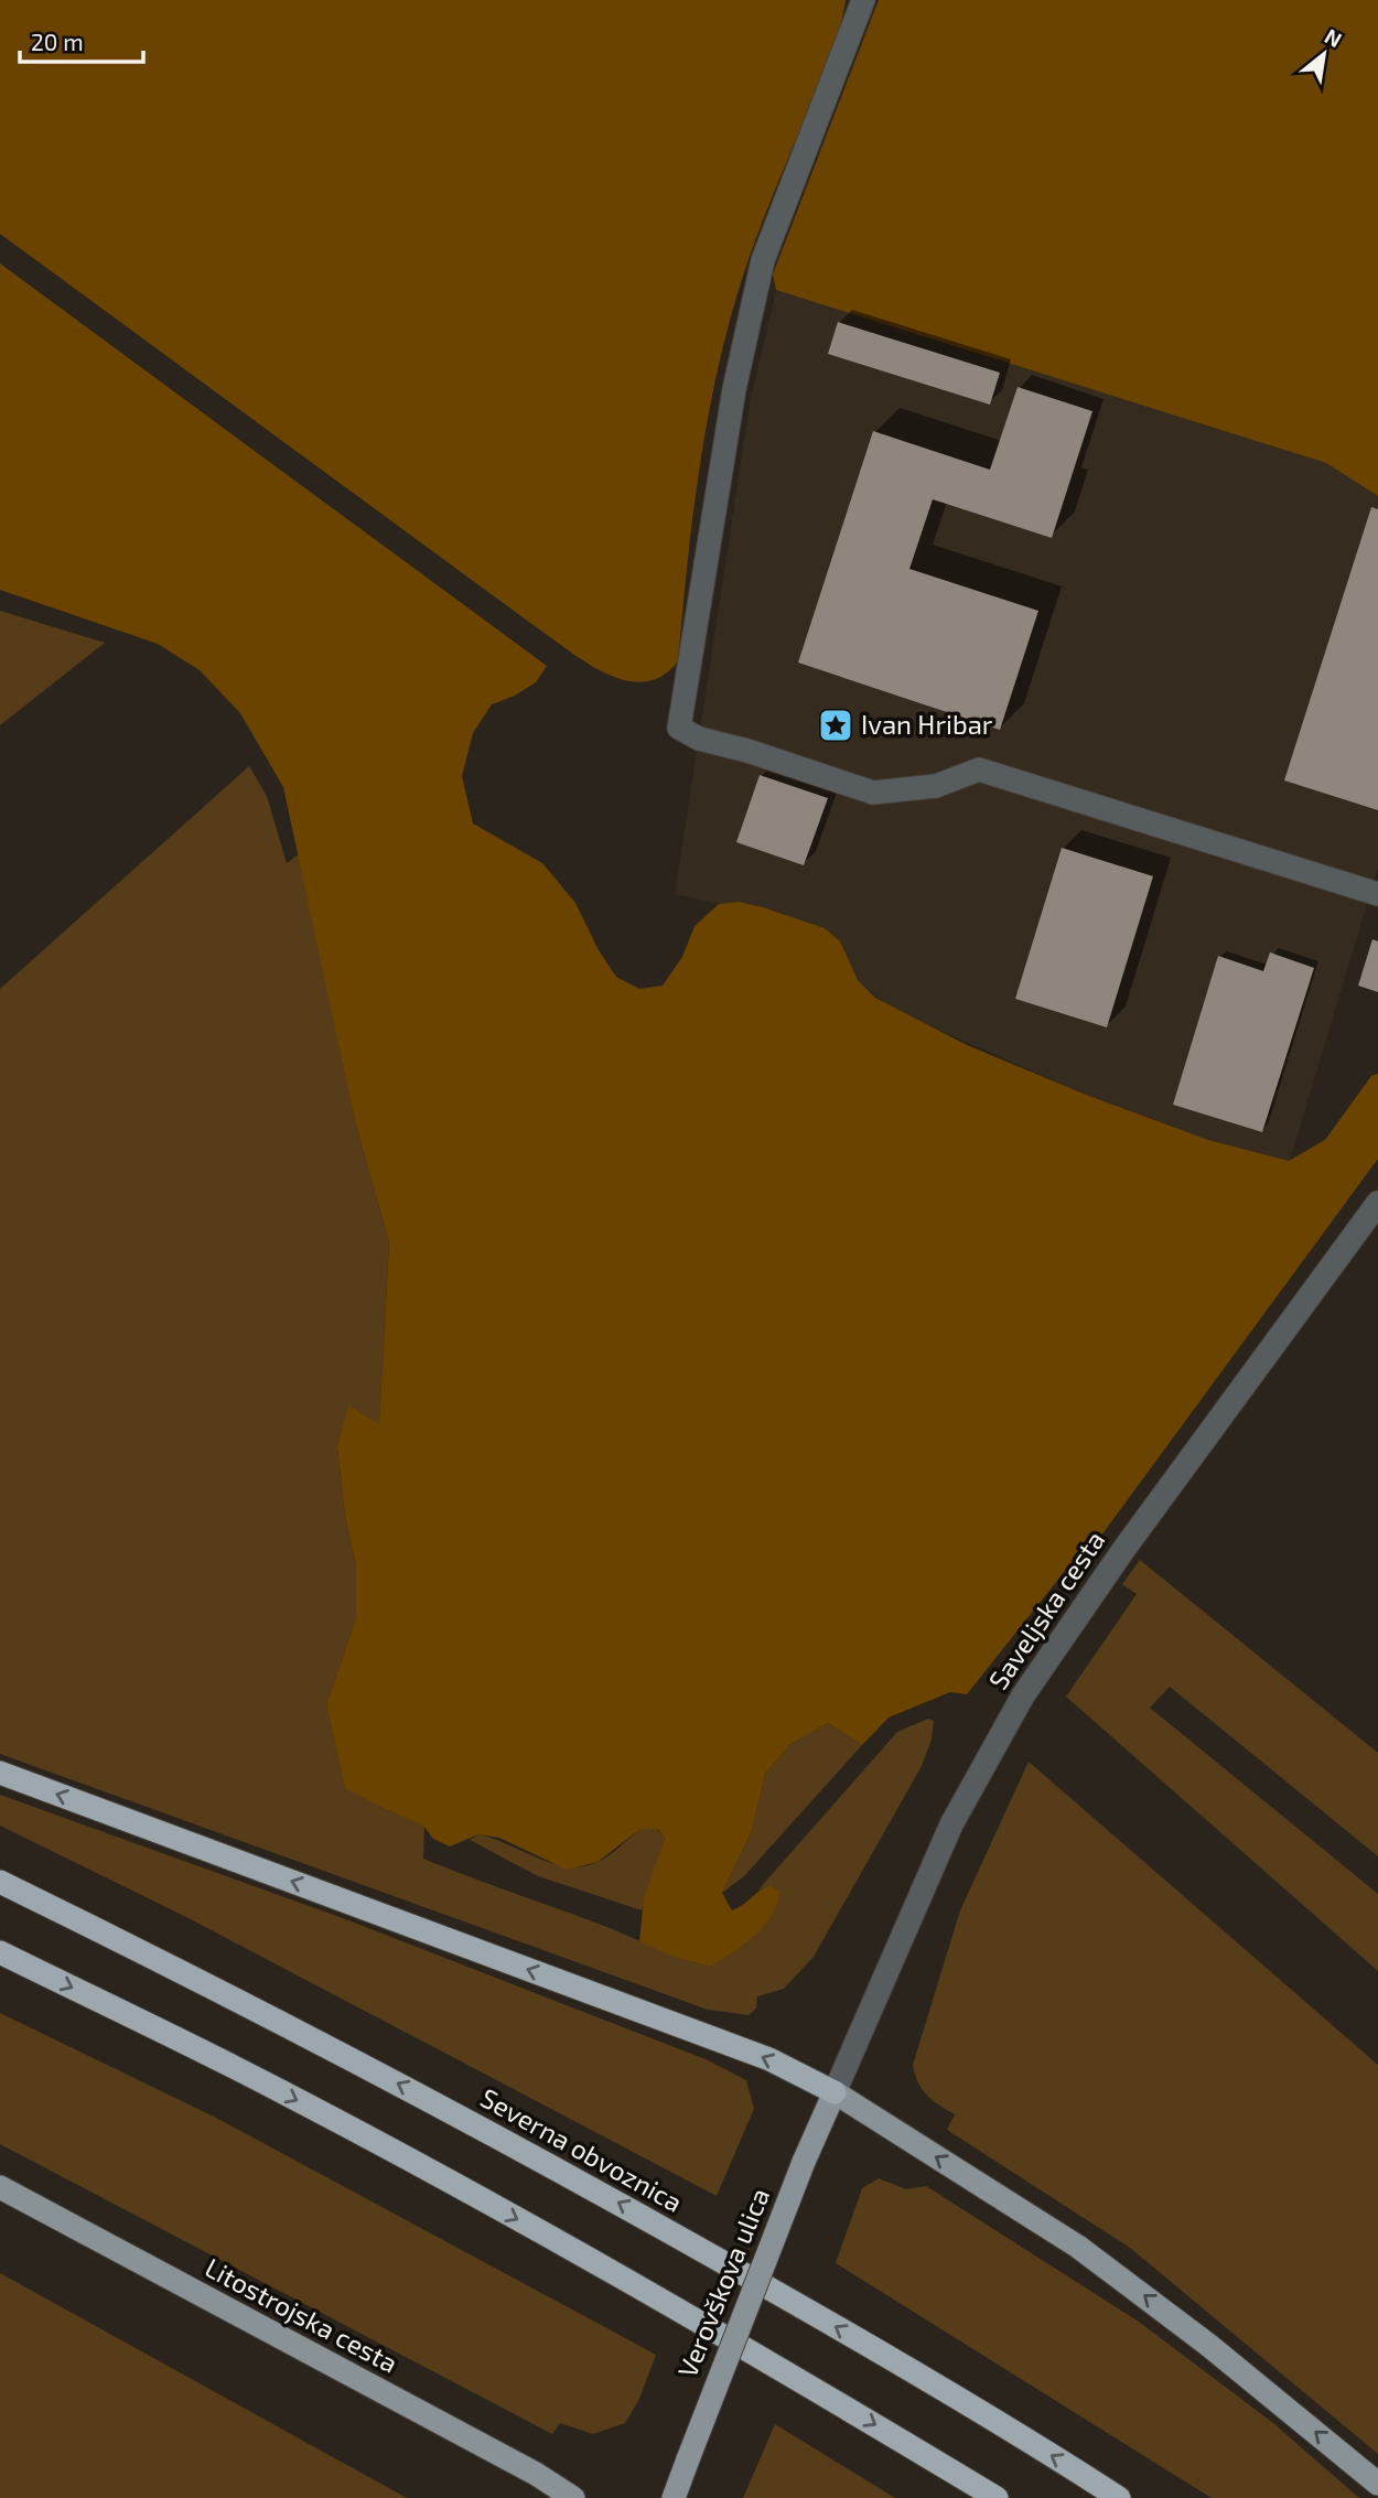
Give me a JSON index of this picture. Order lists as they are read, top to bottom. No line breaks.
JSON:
{"streets":{"highway":["Severna obvoznica"],"main road":["Verovškova ulica","Litostrojska cesta"],"street":["Saveljska cesta"]},"crossings":[["Saveljska cesta","Verovškova ulica"]],"places":{"place":["Ivan Hribar"]},"scale_bar":"20 m","north":"top right"}
